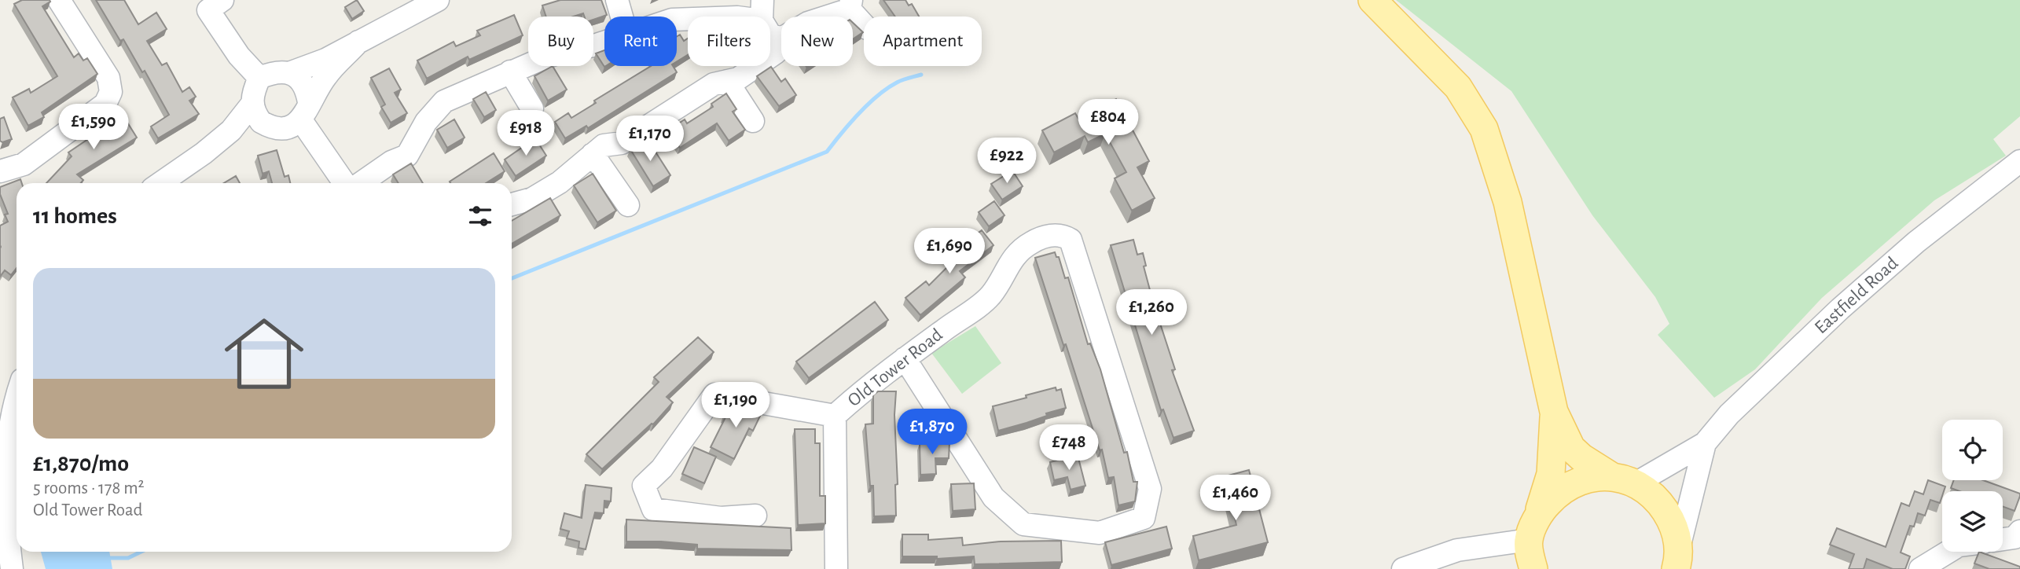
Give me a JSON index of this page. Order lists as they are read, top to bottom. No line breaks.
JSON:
{"streets":{"street":["Eastfield Road","Old Tower Road"]},"page":{"chip":["Buy","Rent","Filters","New","Apartment"],"price":["£804","£1,590","£918","£1,170","£922","£1,690","£1,260","£1,190","£1,870","£748","£1,460"],"heading":"11 homes","list":[{"name":"£1,870/mo","note":"5 rooms · 178 m² · Old Tower Road"}]}}
